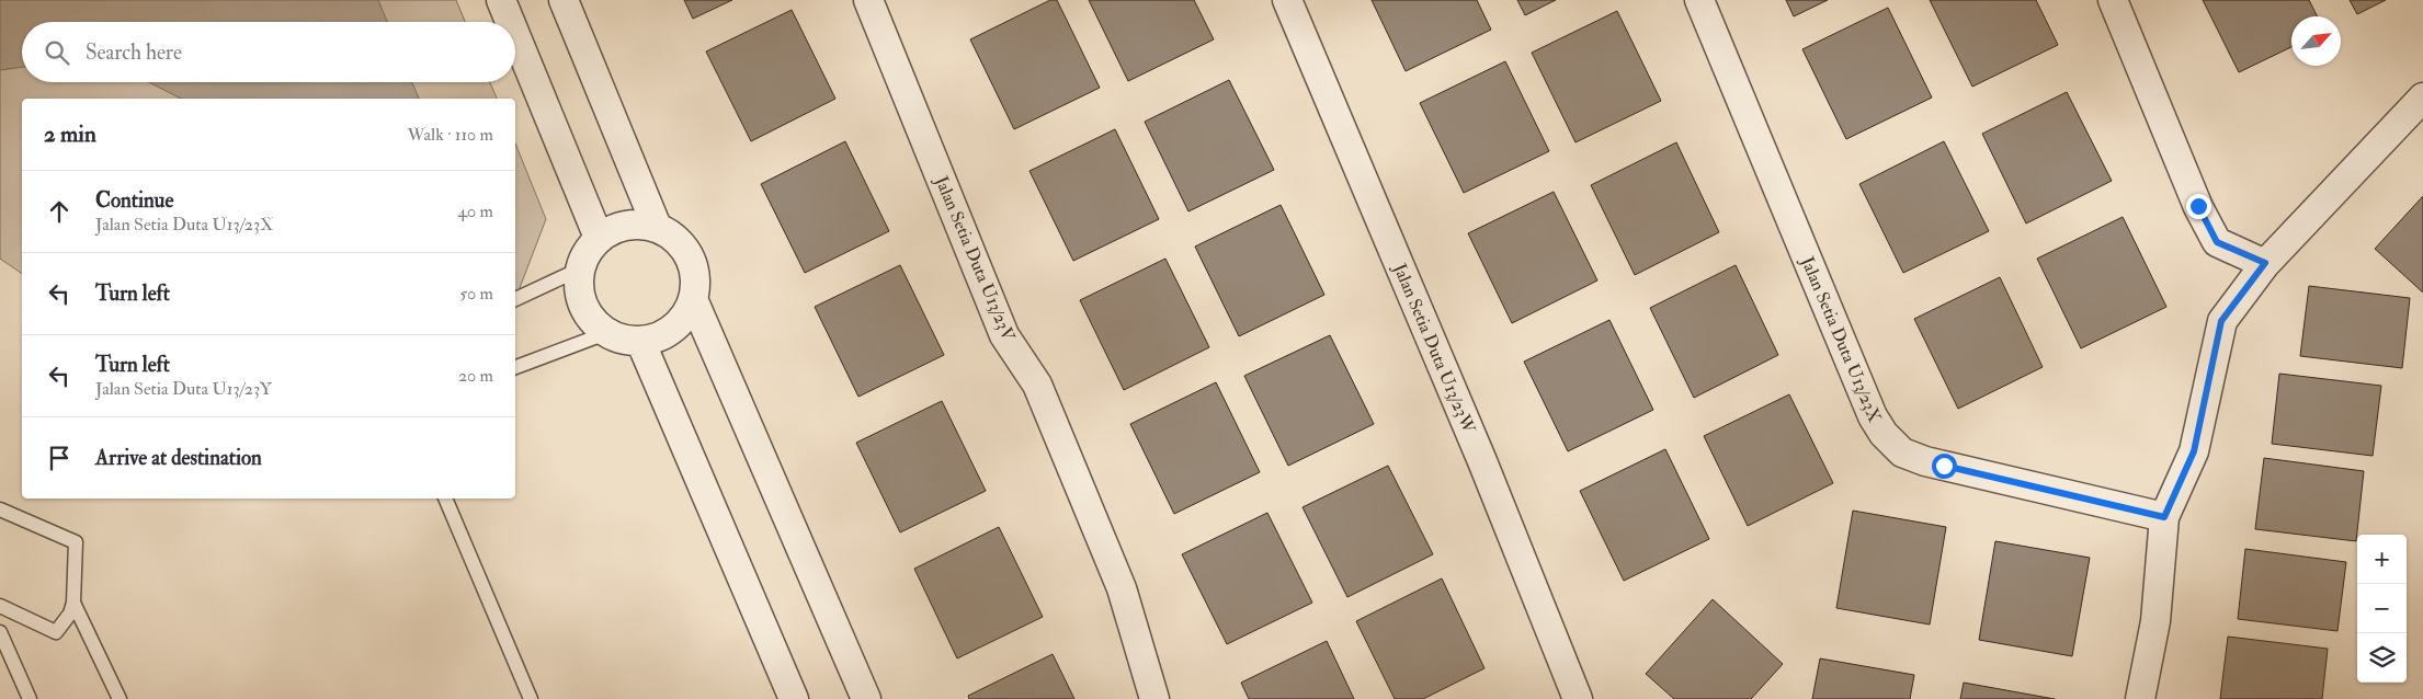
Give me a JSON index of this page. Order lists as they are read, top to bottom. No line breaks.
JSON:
{"streets":{"street":["Jalan Setia Duta U13/23V","Jalan Setia Duta U13/23X","Jalan Setia Duta U13/23W"]},"north":"top right","page":{"search":"Search here","heading":["2 min","Walk · 110 m"],"list":[["Continue","Jalan Setia Duta U13/23X","40 m"],["Turn left","50 m"],["Turn left","Jalan Setia Duta U13/23Y","20 m"],"Arrive at destination"],"map_buttons":["+","−"]}}
